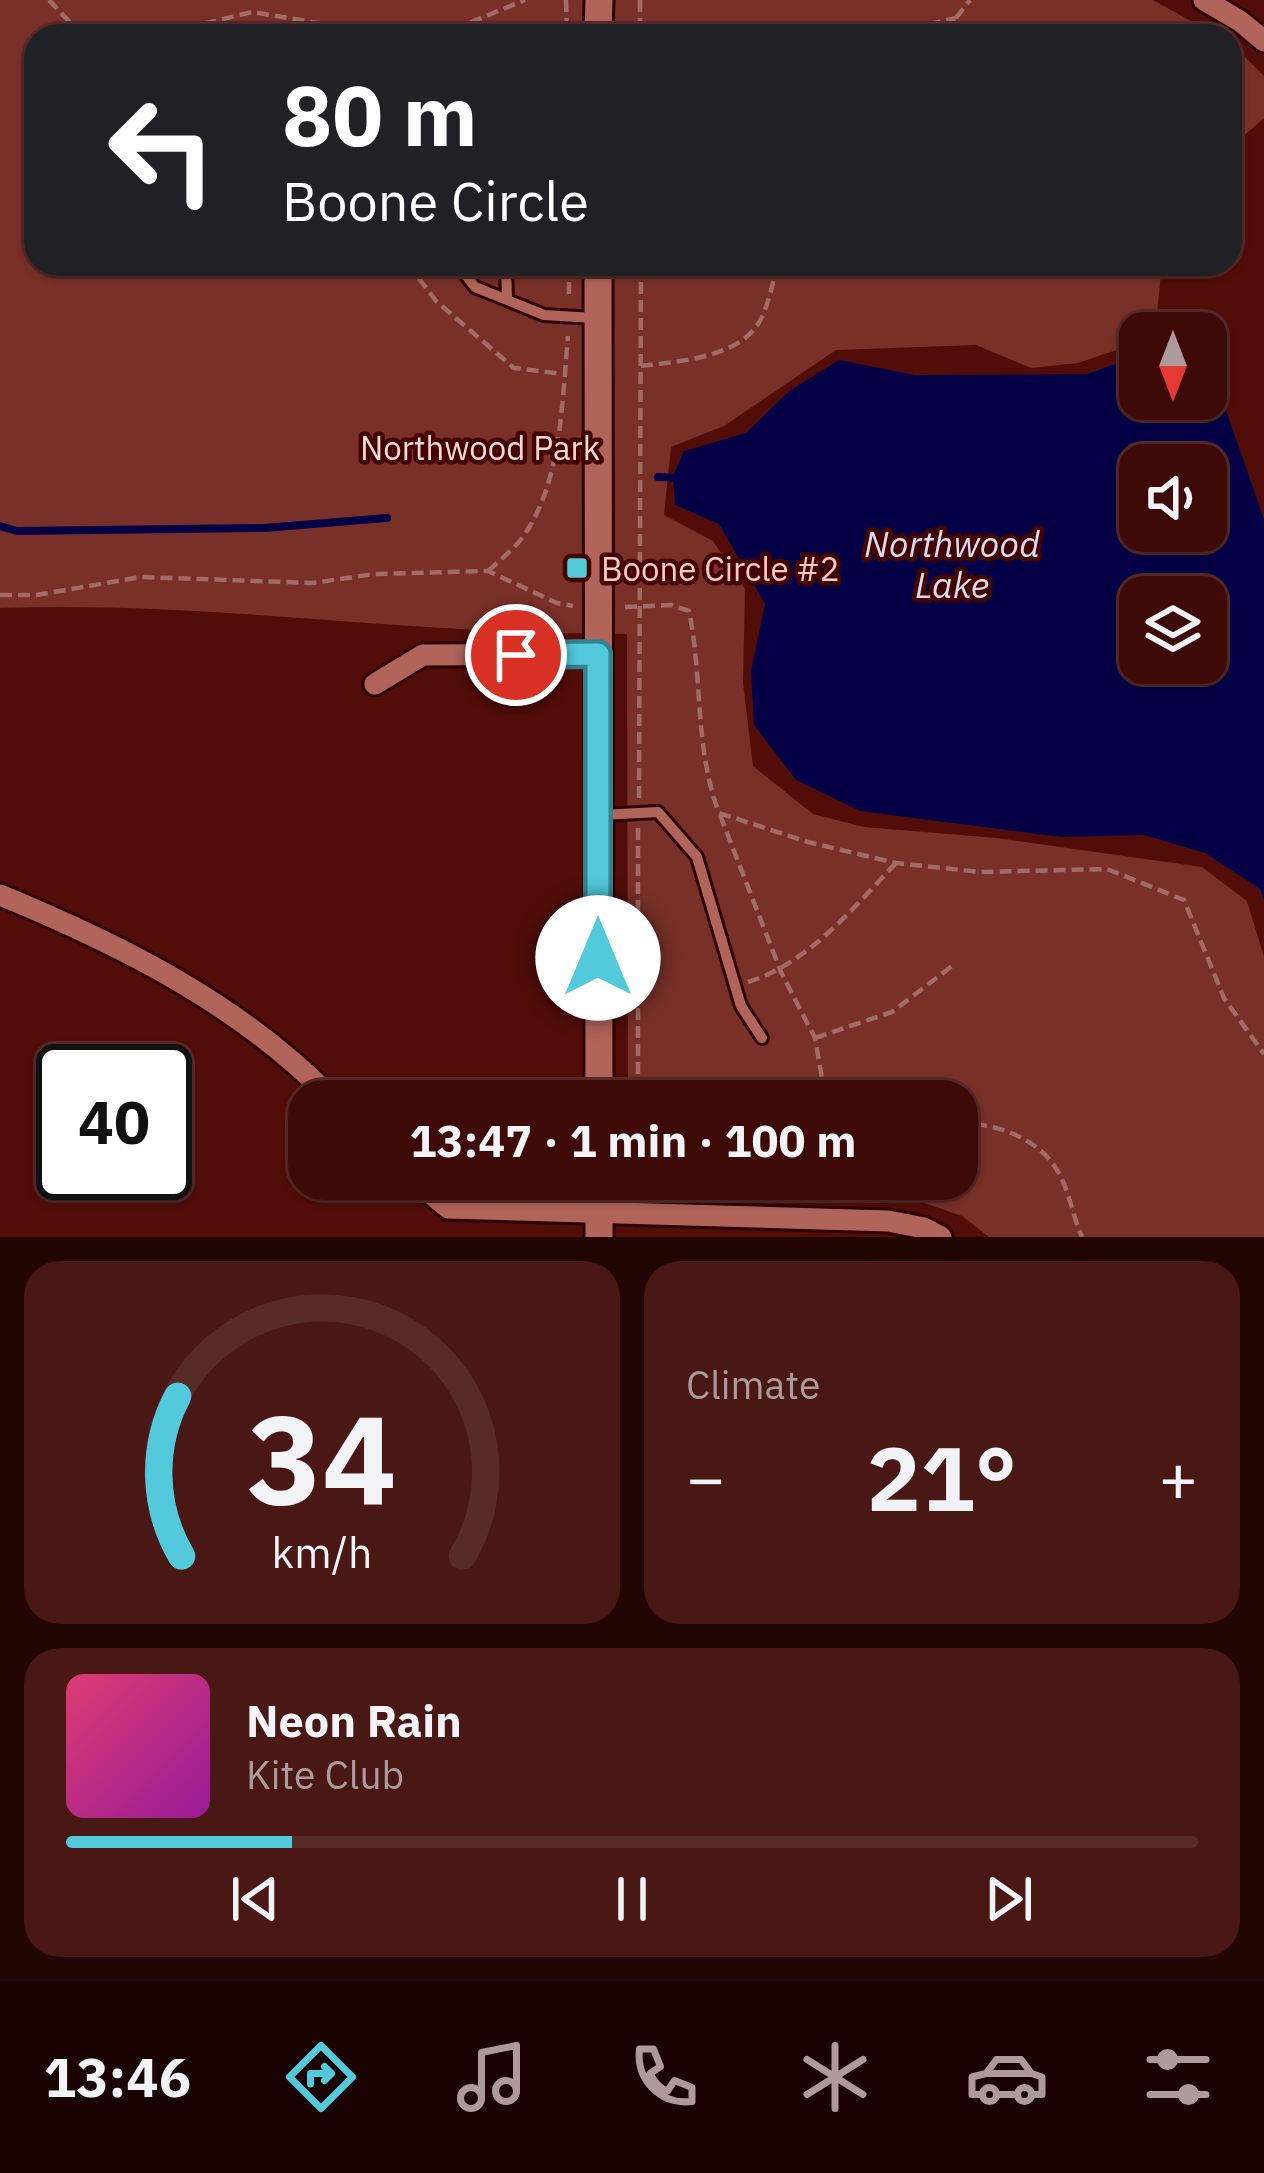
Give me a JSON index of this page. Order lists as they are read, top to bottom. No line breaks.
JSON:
{"water":["Northwood Lake"],"parks":["Northwood Park"],"places":{"transit":["Boone Circle #2"]},"north":"bottom","page":{"turn":["80 m","Boone Circle"],"limit":"40","trip":"13:47 · 1 min · 100 m","tile":"Climate","heat":["−","21°","+"],"song":["Neon Rain","Kite Club"],"tabs":"13:46","gauge":["34","km/h"]}}
